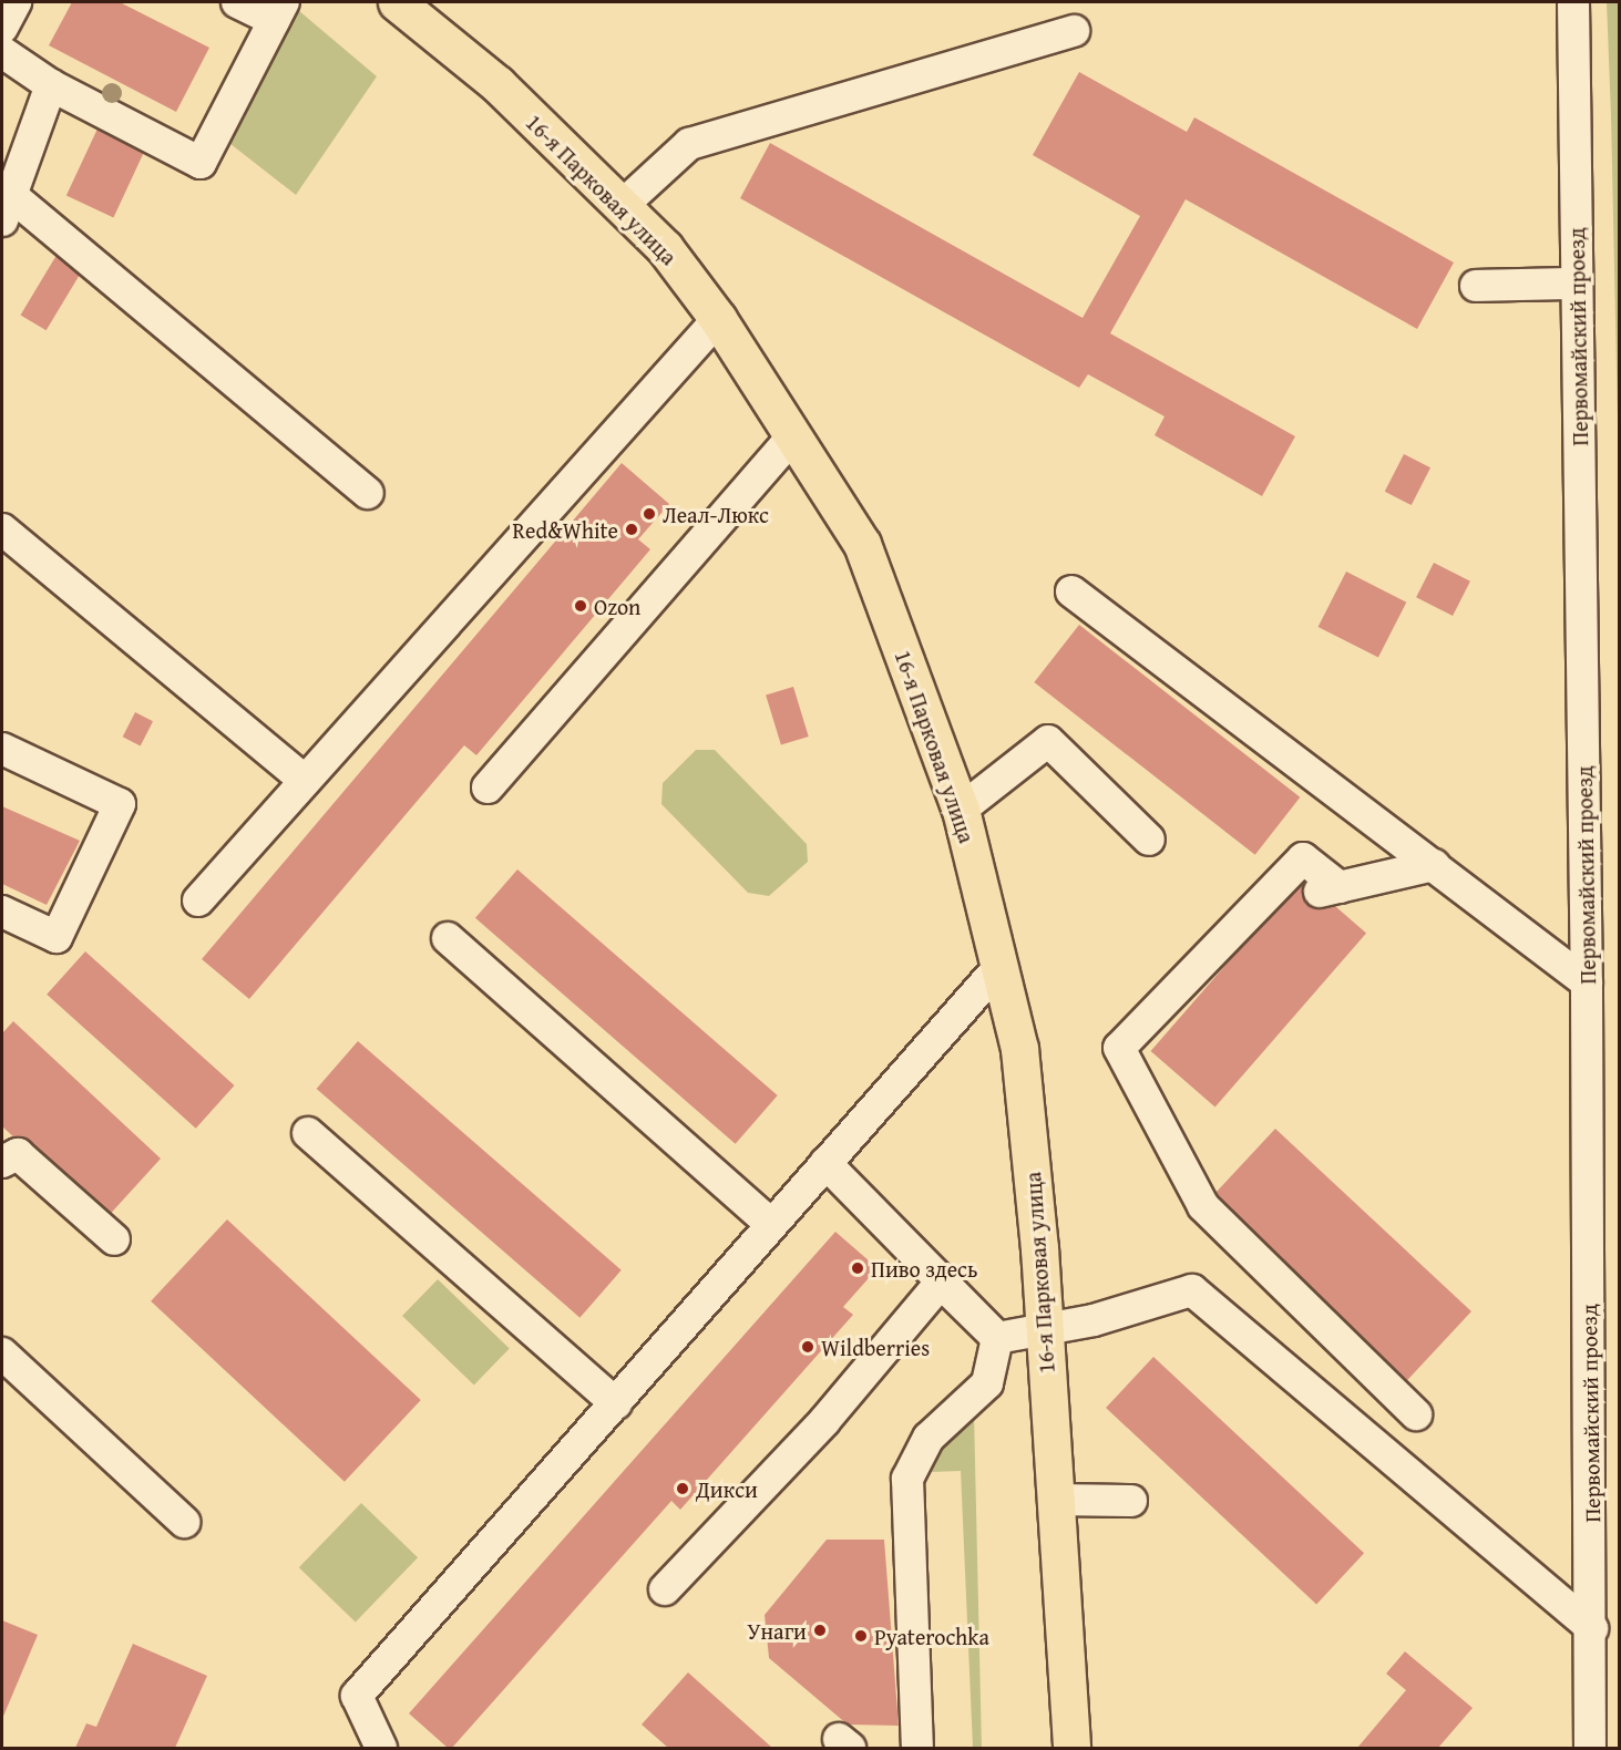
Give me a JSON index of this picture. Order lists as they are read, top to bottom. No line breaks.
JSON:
{"streets":{"main road":["16-я Парковая улица"],"street":["Первомайский проезд"]},"places":["Леал-Люкс","Red&White","Ozon","Пиво здесь","Wildberries","Дикси","Унаги","Pyaterochka"]}
